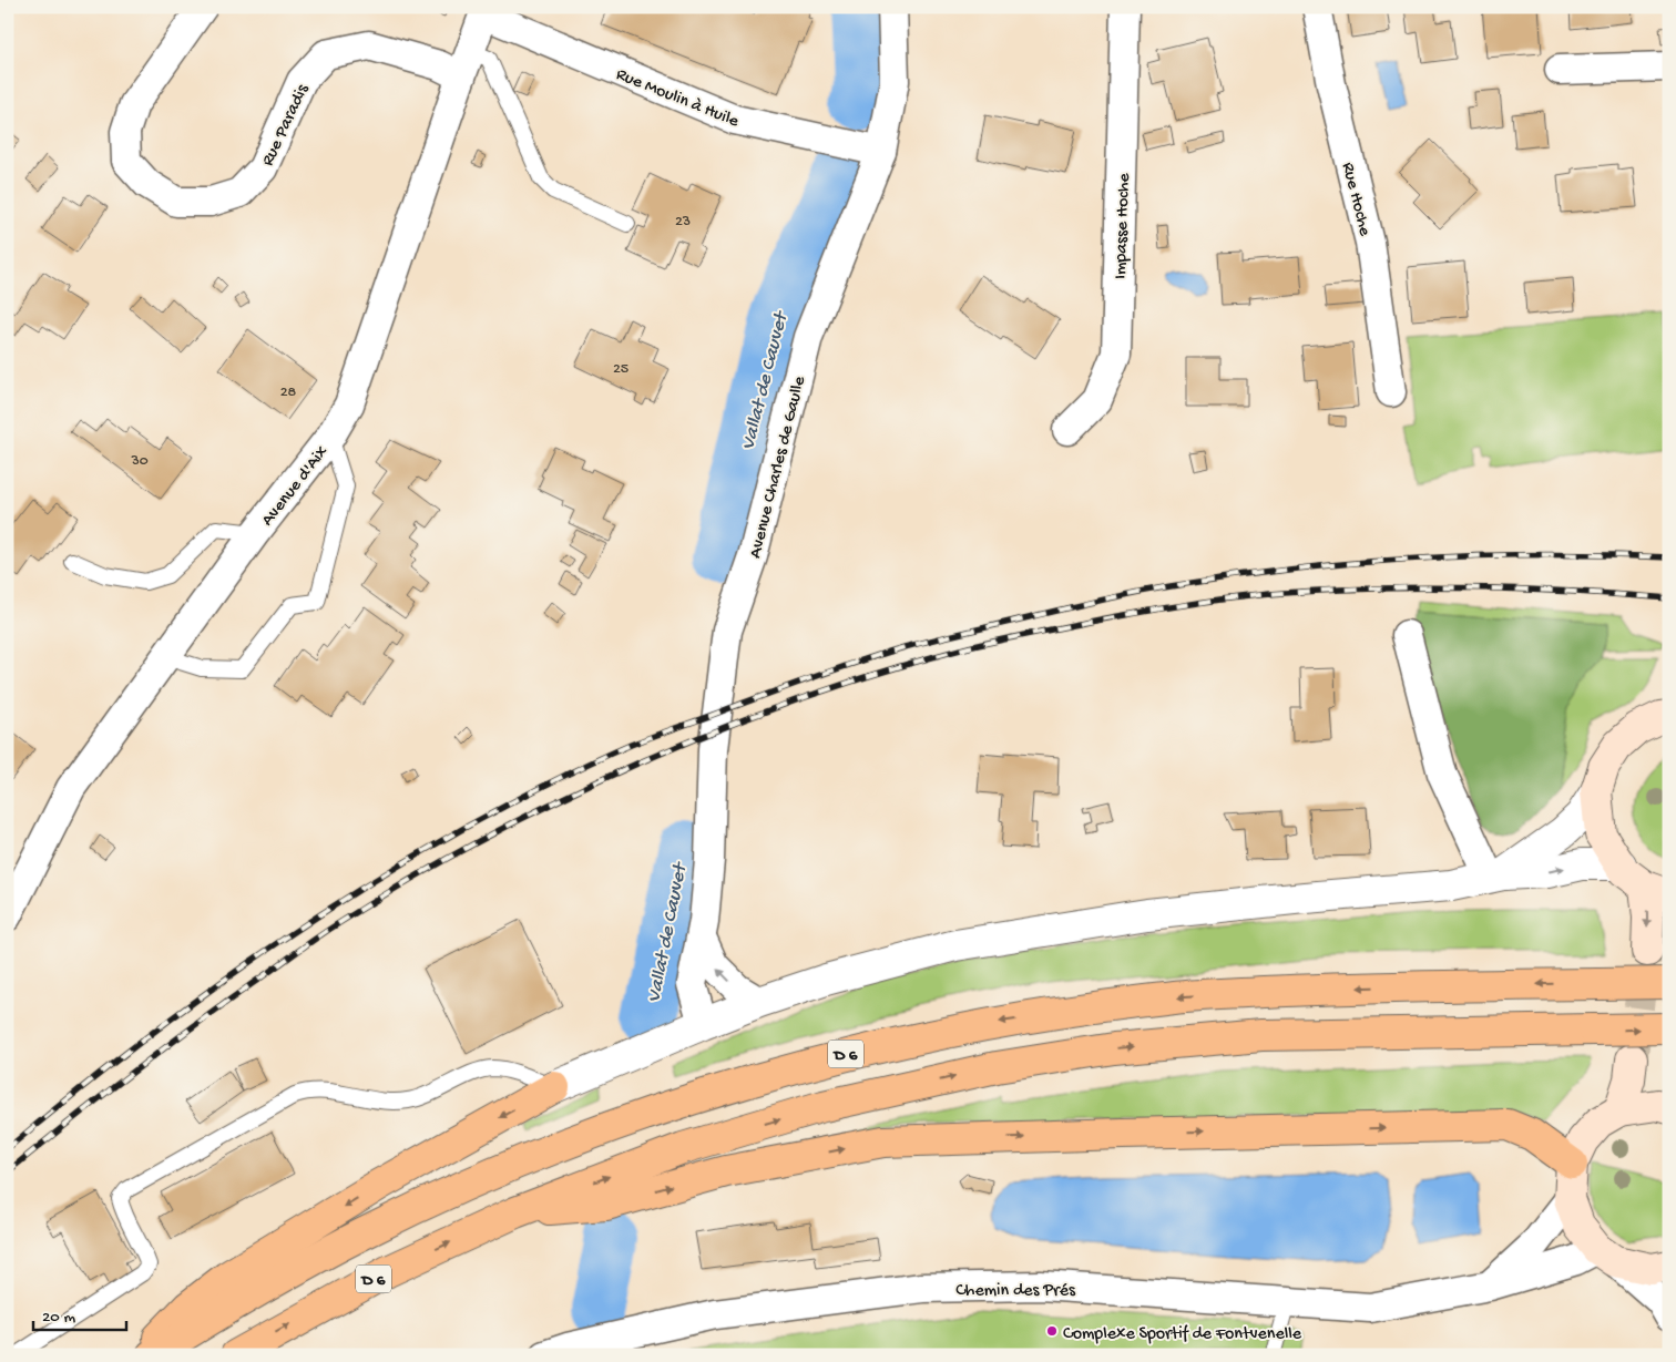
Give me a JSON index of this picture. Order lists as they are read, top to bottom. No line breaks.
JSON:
{"streets":{"highway":["D 6"],"street":["Rue Moulin à Huile","Rue Paradis","Rue Hoche","Impasse Hoche","Avenue Charles de Gaulle","Avenue d'Aix","Chemin des Prés"]},"crossings":[["Rue Moulin à Huile","Avenue Charles de Gaulle"],["Rue Moulin à Huile","Avenue d'Aix"],["Rue Paradis","Avenue d'Aix"]],"water":["Vallat de Cauvet"],"places":["Complexe Sportif de Fontvenelle"],"house_numbers":["23","25","28","30"],"scale_bar":"20 m"}
